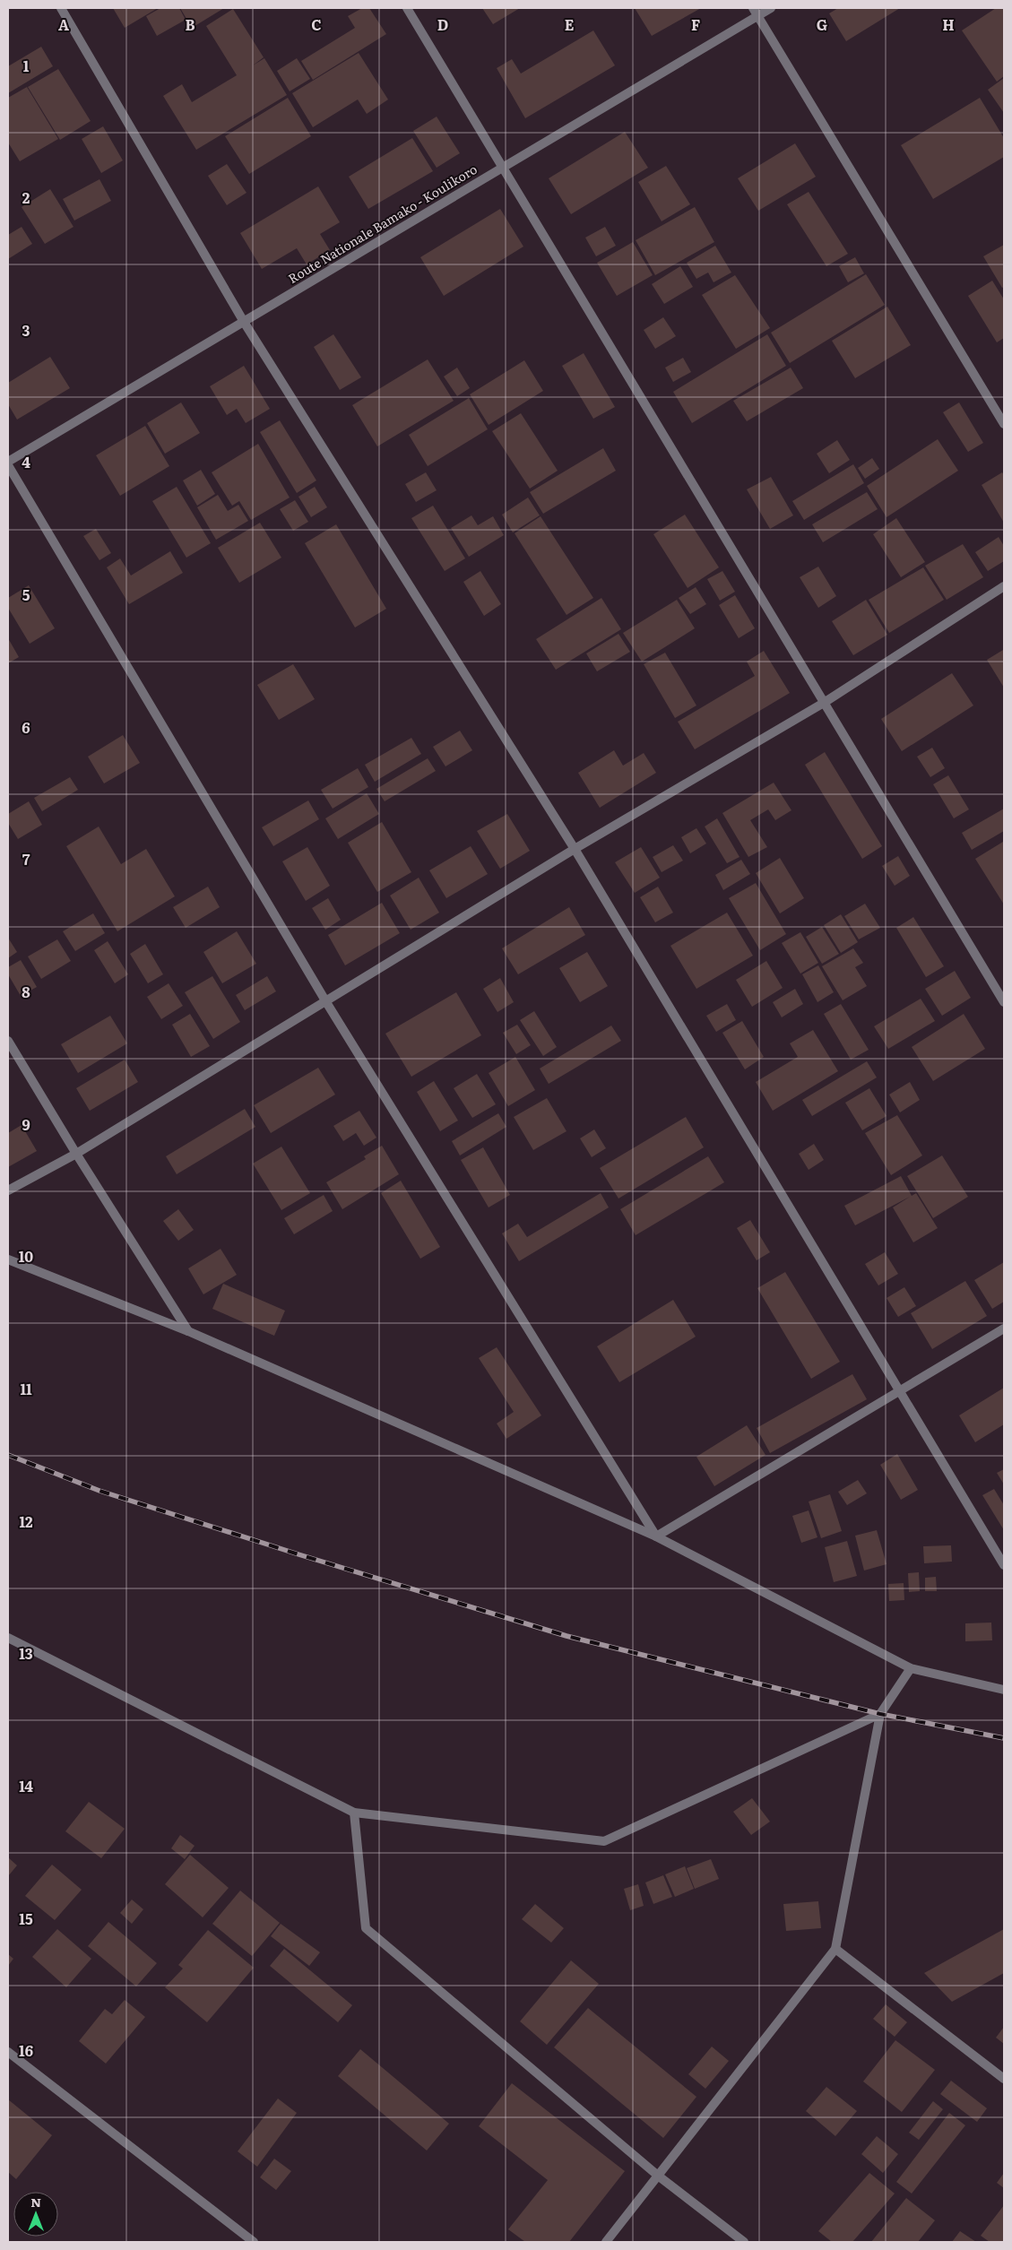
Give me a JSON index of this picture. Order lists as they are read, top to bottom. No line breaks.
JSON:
{"streets":{"street":["Route Nationale Bamako - Koulikoro"]},"north":"top","grid":{"columns":["A","B","C","D","E","F","G","H"],"rows":["1","2","3","4","5","6","7","8","9","10","11","12","13","14","15","16"]}}
